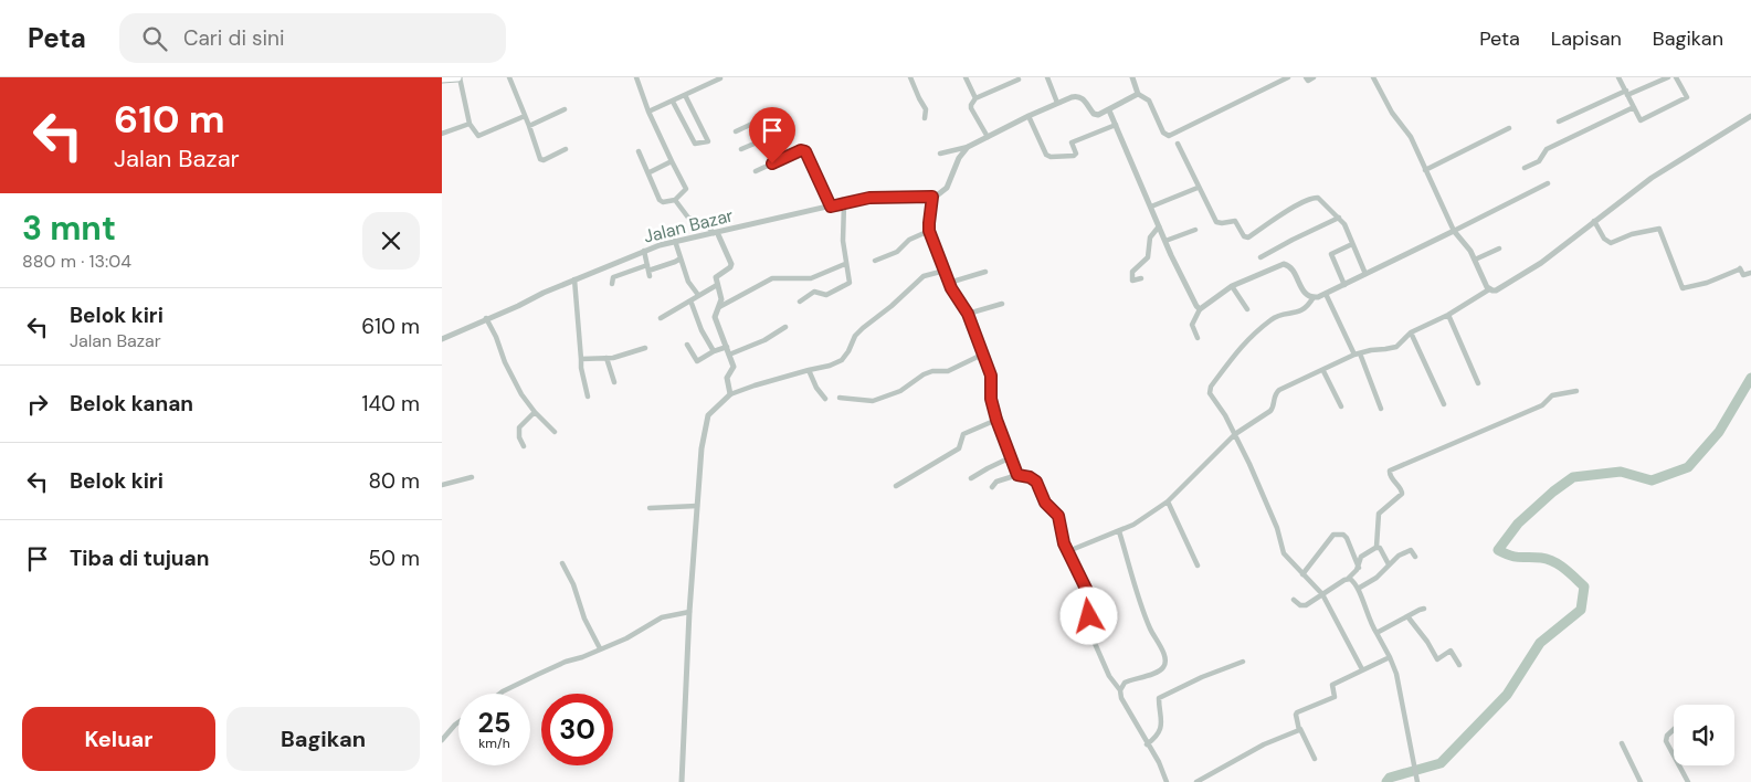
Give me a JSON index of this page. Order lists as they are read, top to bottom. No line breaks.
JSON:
{"streets":{"street":["Jalan Bazar"]},"page":{"header":"Peta","search":"Cari di sini","nav":["Peta","Lapisan","Bagikan"],"turn":["610 m","Jalan Bazar"],"heading":["3 mnt","880 m · 13:04"],"list":[{"name":"Belok kiri","note":"Jalan Bazar","value":"610 m"},{"name":"Belok kanan","value":"140 m"},{"name":"Belok kiri","value":"80 m"},{"name":"Tiba di tujuan","value":"50 m"}],"speed":"25 km/h","limit":"30","buttons":["Keluar","Bagikan"]}}
